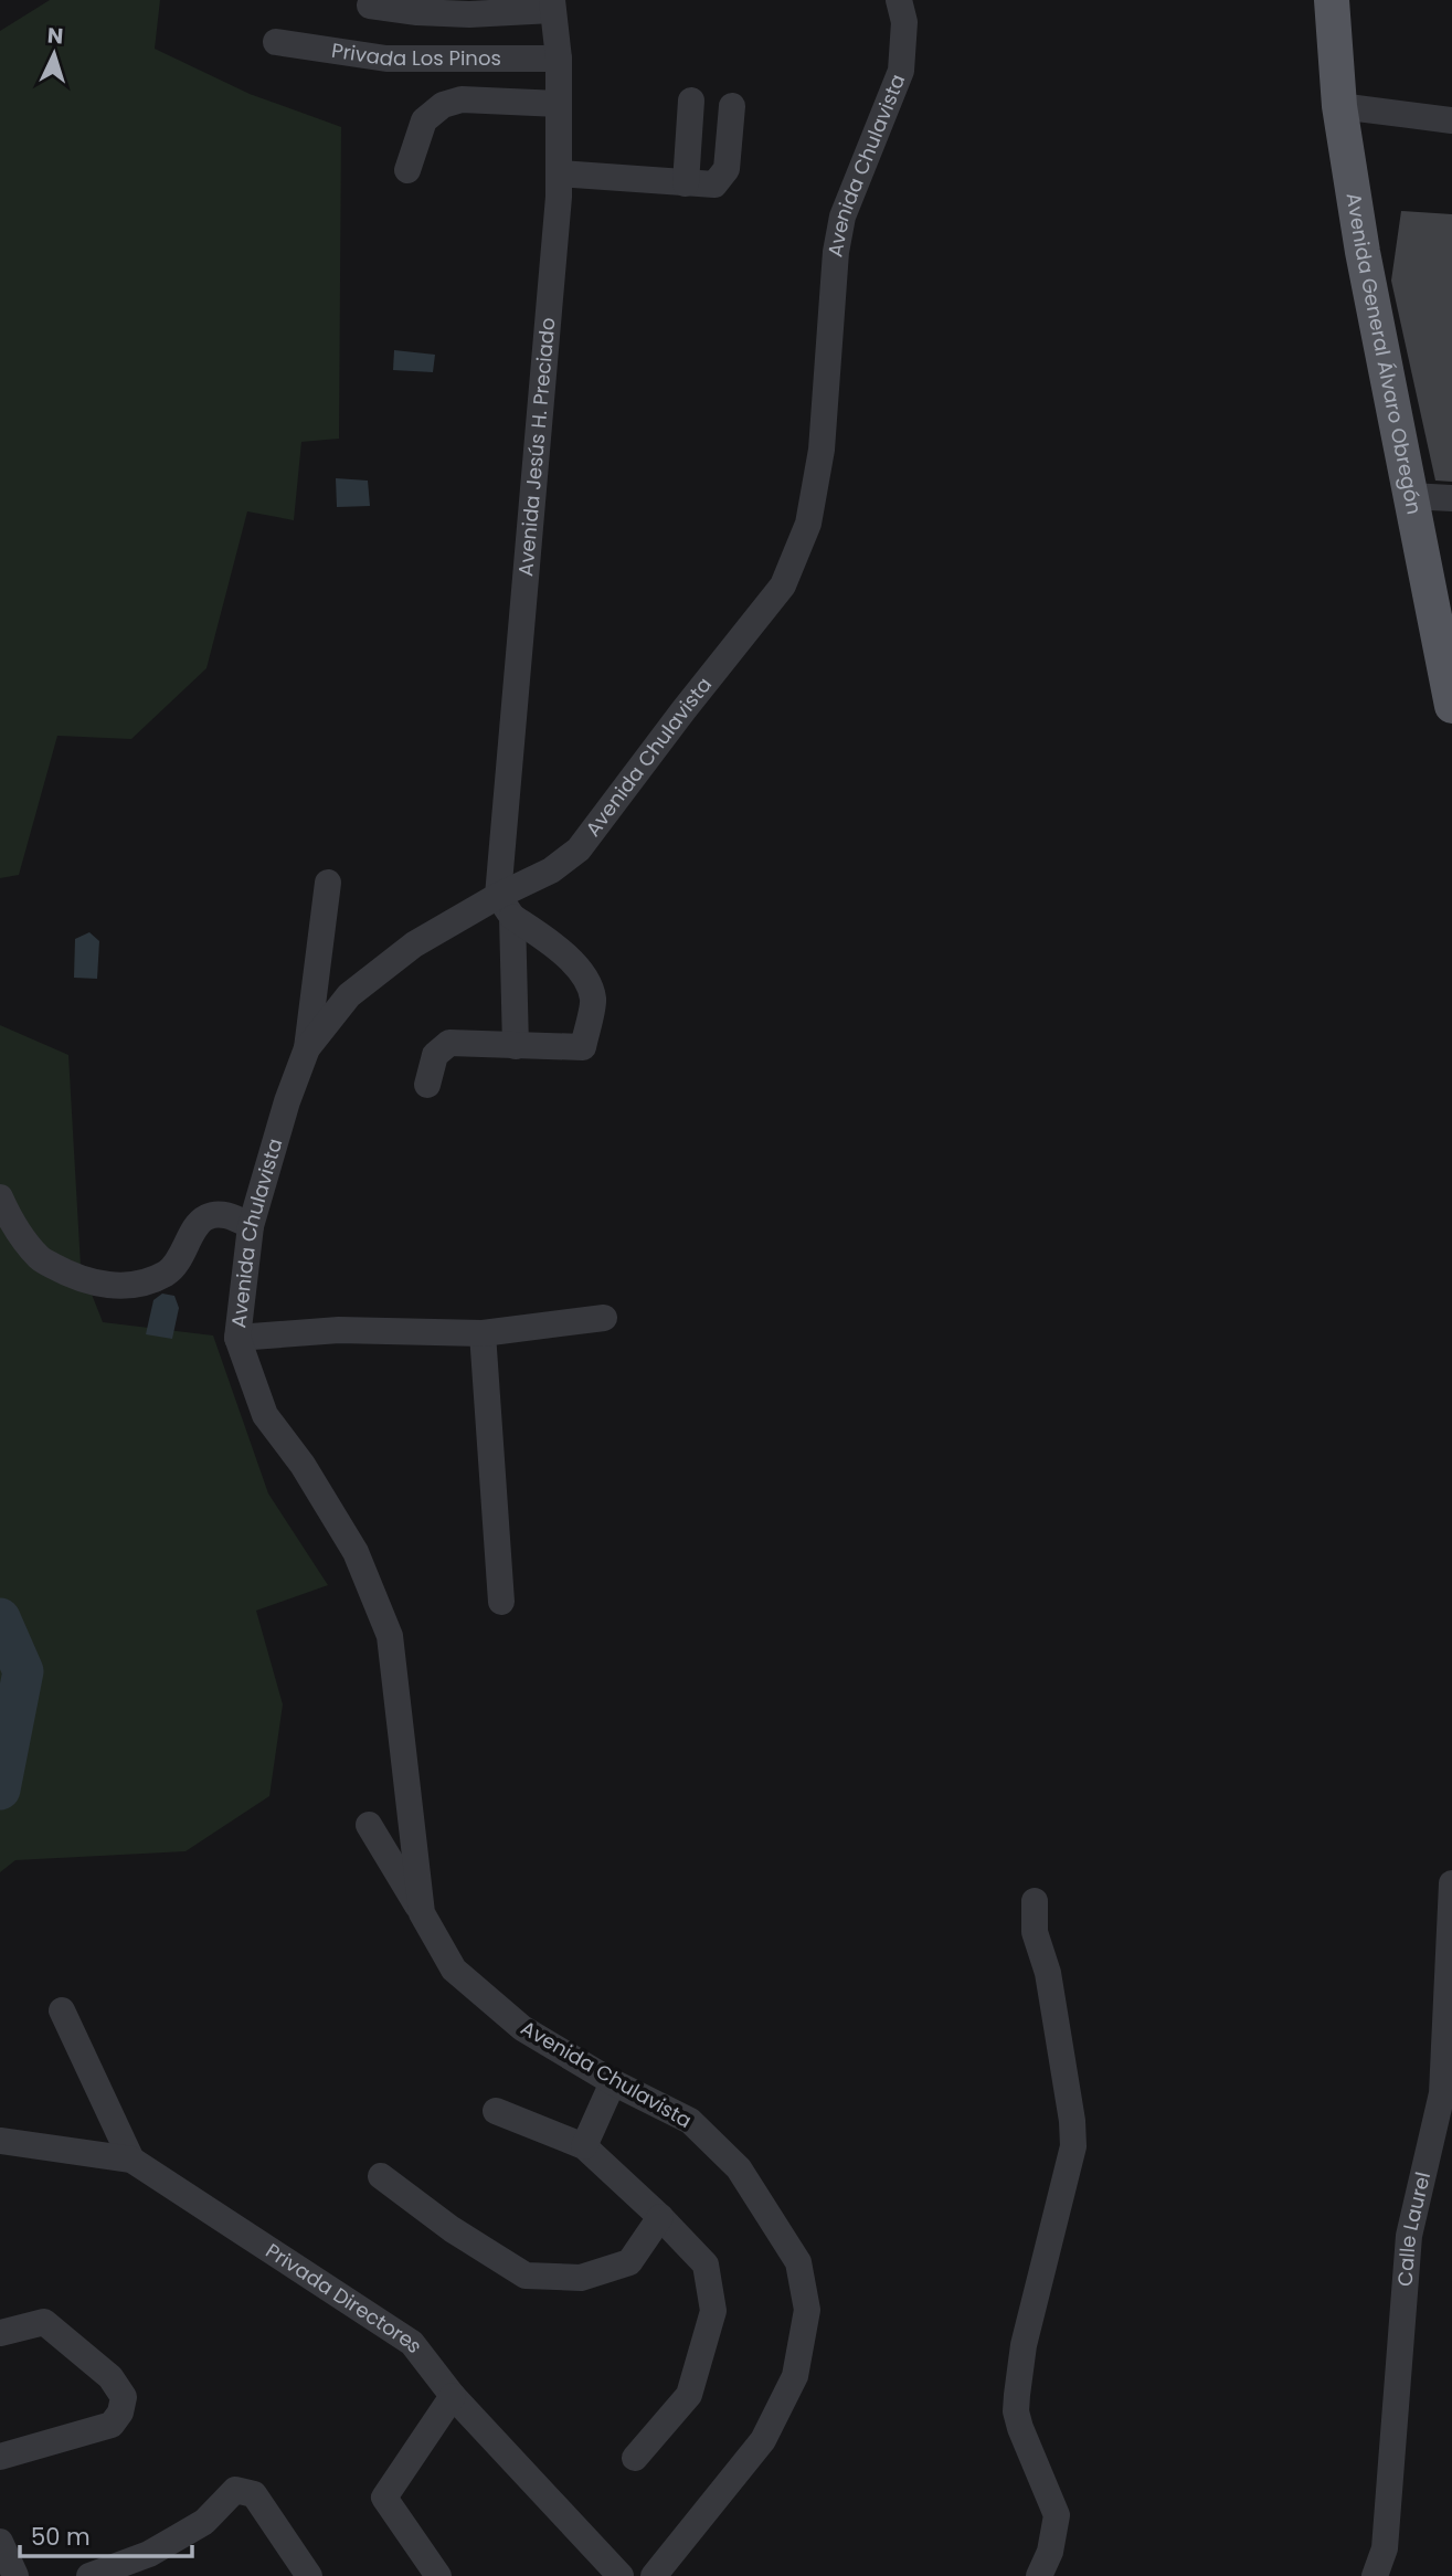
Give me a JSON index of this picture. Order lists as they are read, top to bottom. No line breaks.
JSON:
{"streets":{"main road":["Avenida General Álvaro Obregón"],"street":["Privada Los Pinos","Avenida Chulavista","Avenida Jesús H. Preciado","Calle Laurel","Privada Directores"]},"crossings":[["Privada Los Pinos","Avenida Jesús H. Preciado"],["Avenida Chulavista","Avenida Jesús H. Preciado"]],"scale_bar":"50 m","north":"top"}
